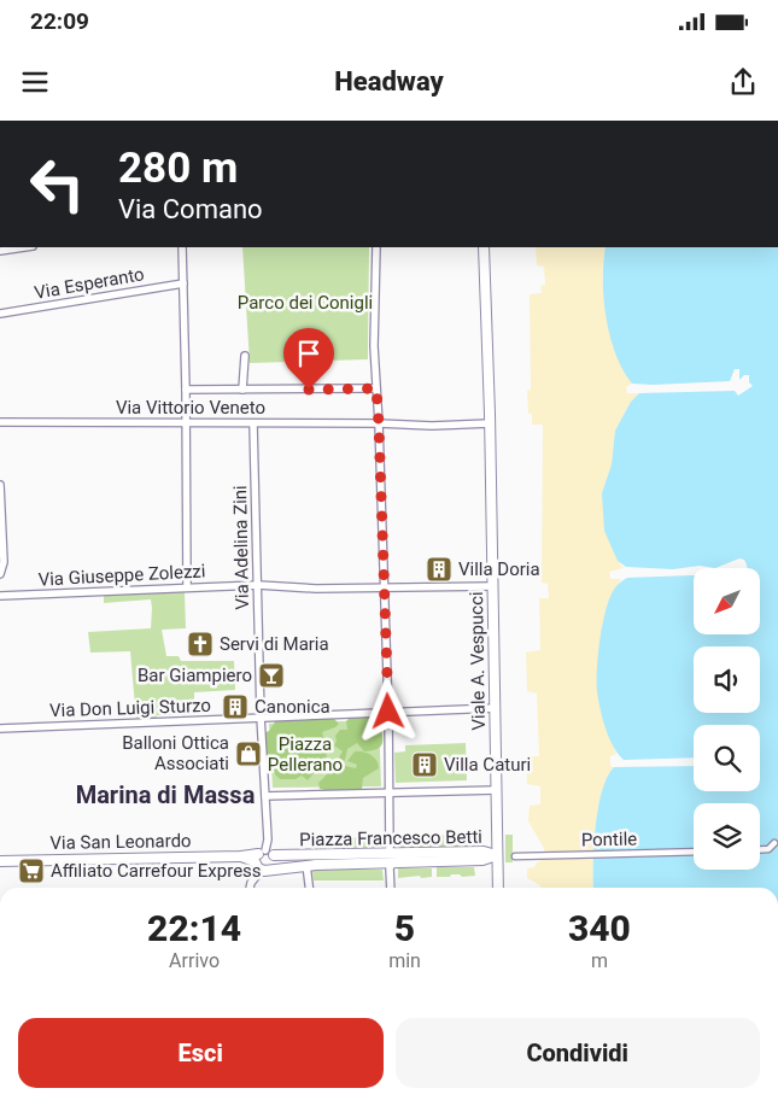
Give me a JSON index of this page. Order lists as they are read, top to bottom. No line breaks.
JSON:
{"streets":{"main road":["Viale A. Vespucci","Piazza Francesco Betti","Via San Leonardo"],"street":["Via Esperanto","Via Vittorio Veneto","Via Adelina Zini","Via Giuseppe Zolezzi","Via Don Luigi Sturzo","Pontile"]},"crossings":[["Via Vittorio Veneto","Via Adelina Zini"],["Via Vittorio Veneto","Viale A. Vespucci"],["Via Adelina Zini","Via Giuseppe Zolezzi"],["Via Adelina Zini","Via Don Luigi Sturzo"],["Via Adelina Zini","Piazza Francesco Betti"],["Via Giuseppe Zolezzi","Viale A. Vespucci"],["Viale A. Vespucci","Piazza Francesco Betti"],["Piazza Francesco Betti","Via San Leonardo"]],"districts":["Marina di Massa"],"parks":["Parco dei Conigli","Piazza Pellerano"],"places":{"building":["Villa Doria","Canonica","Villa Caturi"],"church":["Servi di Maria"],"bar":["Bar Giampiero"],"shop":["Balloni Ottica Associati"],"supermarket":["Affiliato Carrefour Express"]},"north":"bottom left","page":{"status":"22:09","header":"Headway","turn":["280 m","Via Comano"],"eta":["22:14","Arrivo","5","min","340","m"],"buttons":["Esci","Condividi"]}}
